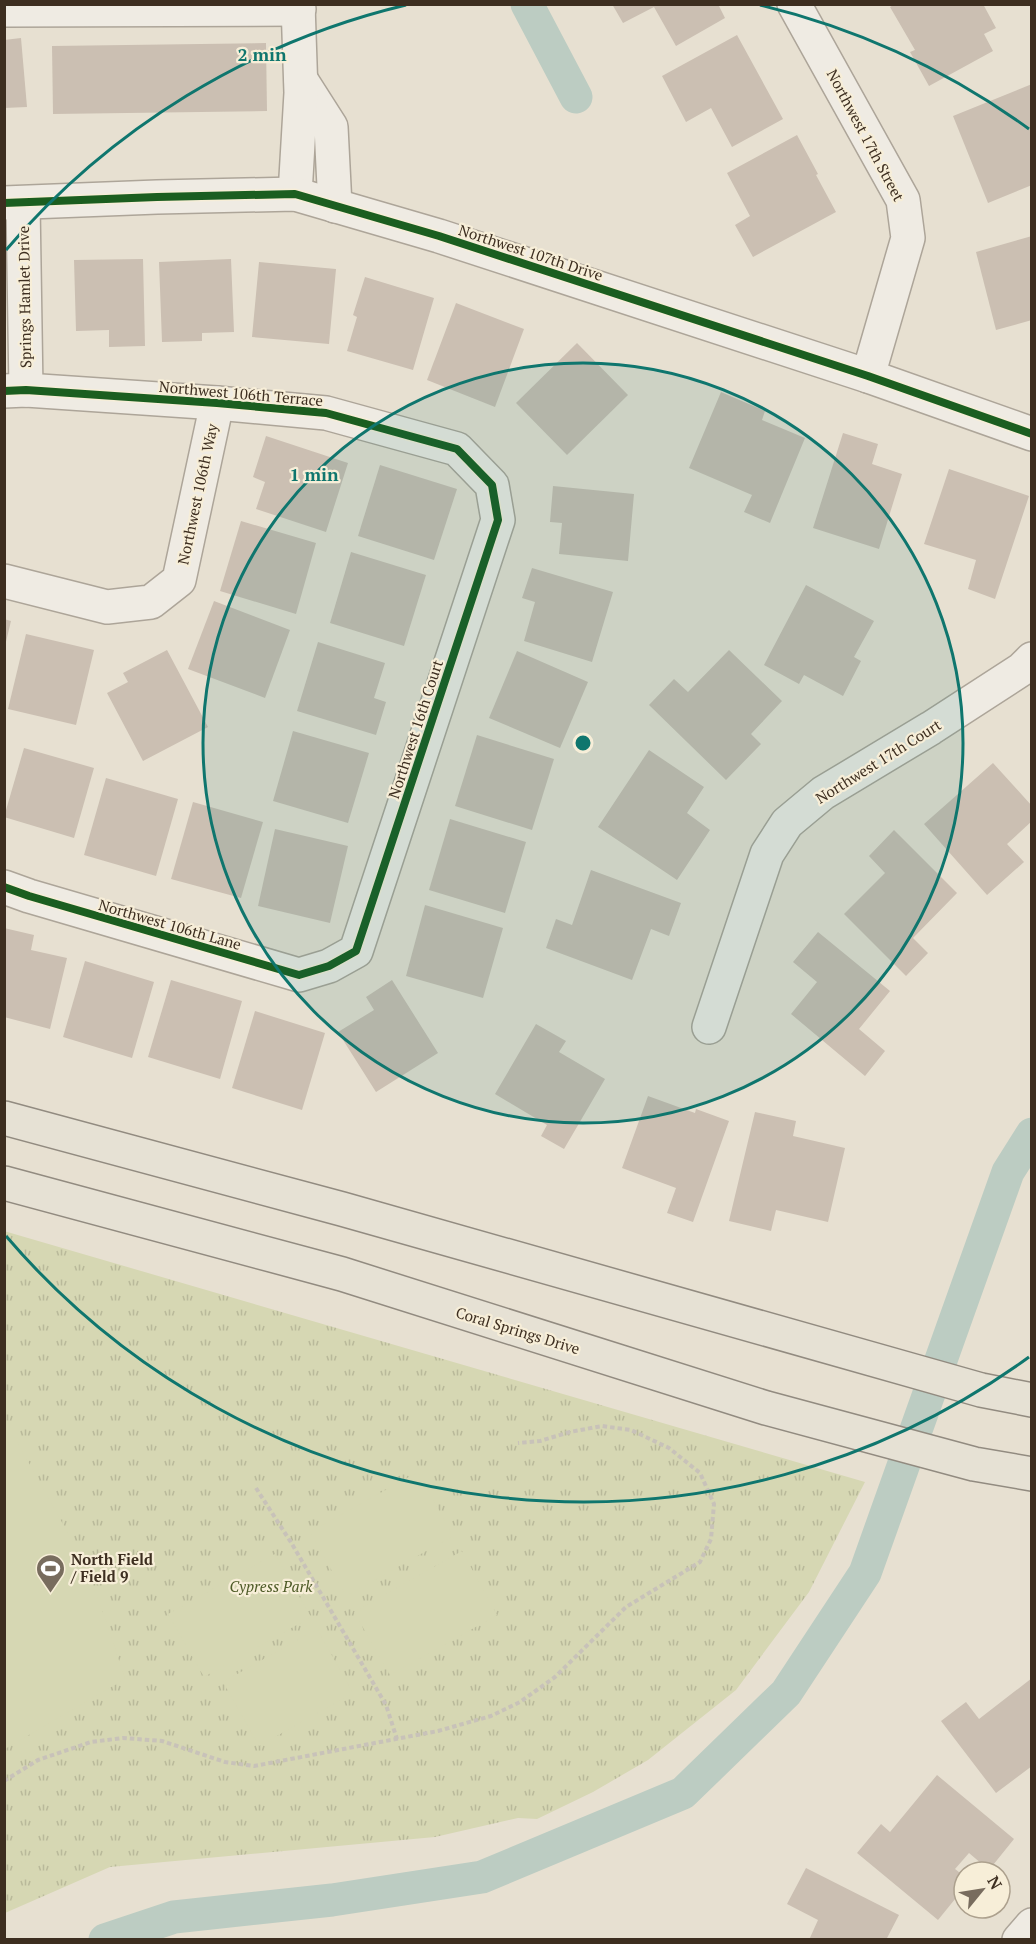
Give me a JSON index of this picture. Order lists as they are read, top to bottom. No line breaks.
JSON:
{"streets":{"main road":["Coral Springs Drive"],"street":["Northwest 17th Street","Northwest 107th Drive","Springs Hamlet Drive","Northwest 106th Terrace","Northwest 106th Way","Northwest 16th Court","Northwest 17th Court","Northwest 106th Lane"]},"crossings":[["Northwest 17th Street","Northwest 107th Drive"],["Northwest 107th Drive","Springs Hamlet Drive"],["Springs Hamlet Drive","Northwest 106th Terrace"],["Northwest 106th Terrace","Northwest 106th Way"],["Northwest 106th Terrace","Northwest 16th Court"],["Northwest 16th Court","Northwest 106th Lane"]],"parks":["Cypress Park"],"places":{"sports":["North Field / Field 9"]},"north":"top right","rings":["2 min","1 min"]}
